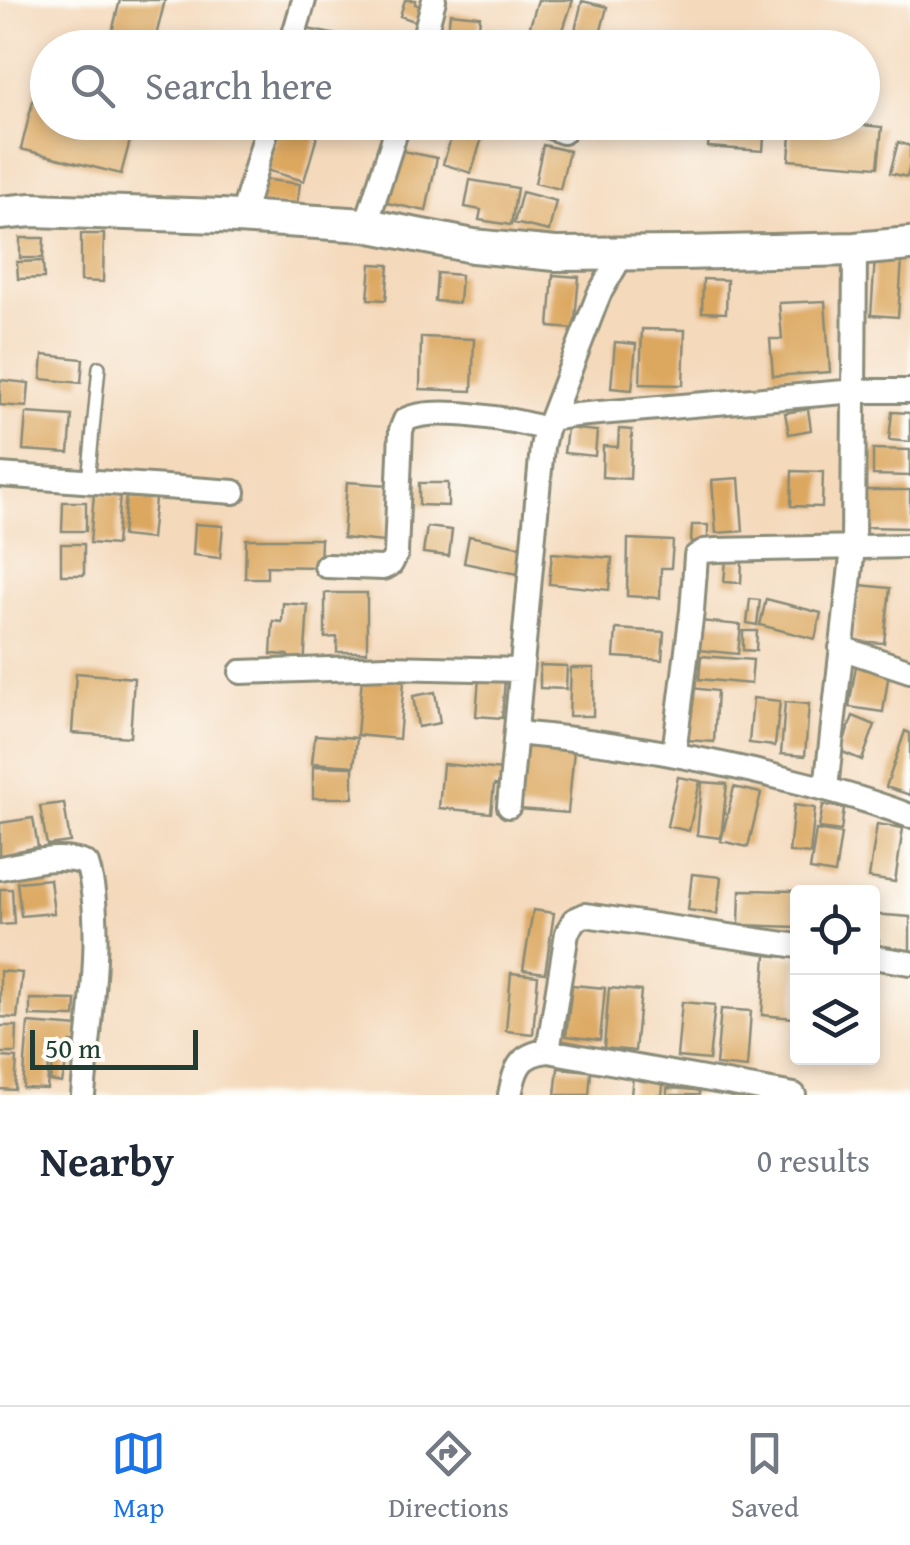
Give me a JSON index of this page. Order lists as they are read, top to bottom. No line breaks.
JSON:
{"scale_bar":"50 m","page":{"search":"Search here","scale":"50 m","heading":["Nearby","0 results"],"nav":["Map","Directions","Saved"]}}
